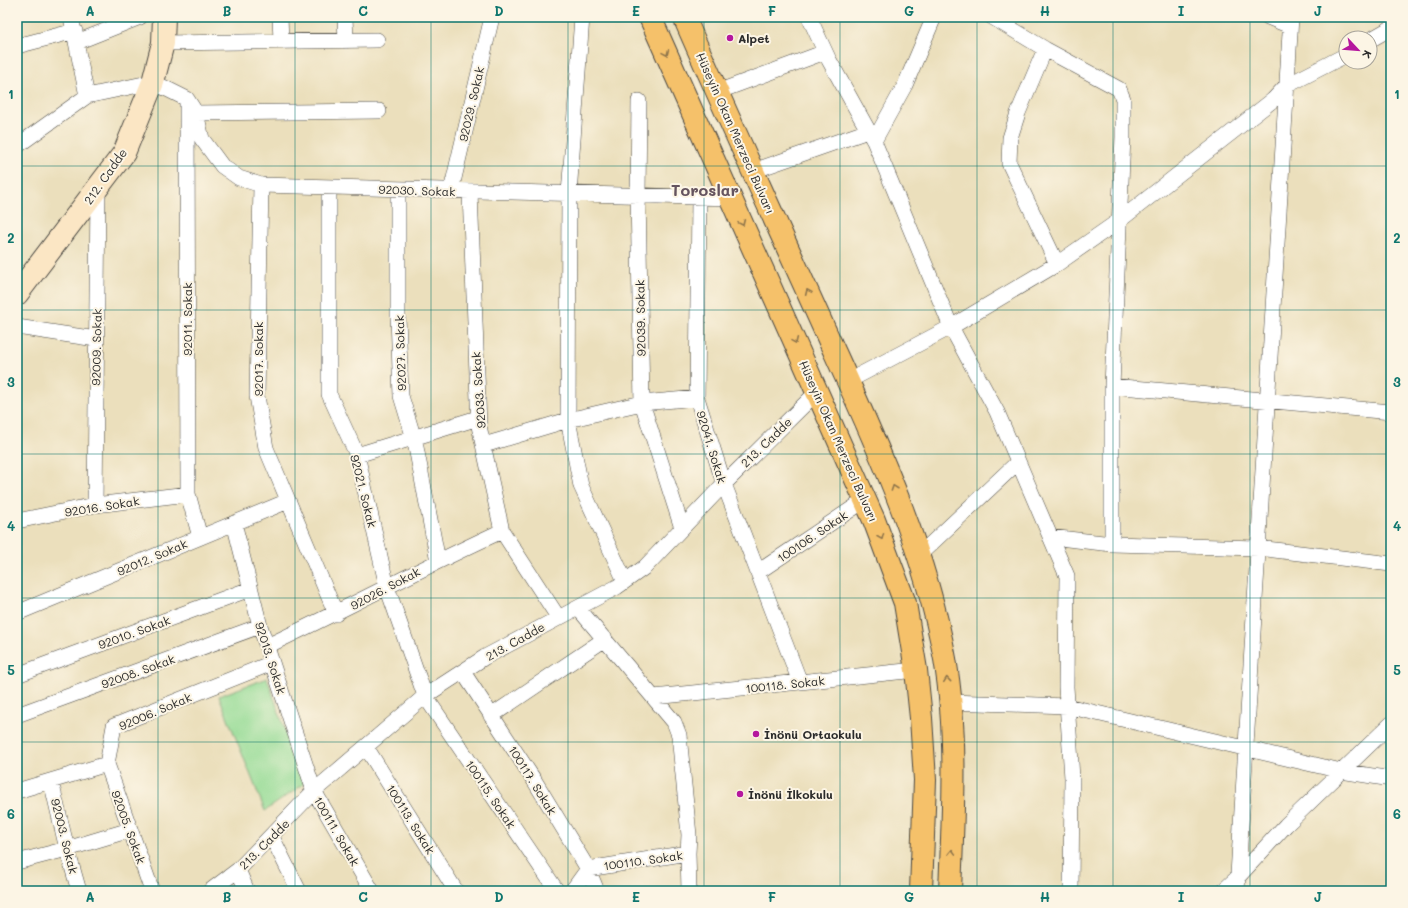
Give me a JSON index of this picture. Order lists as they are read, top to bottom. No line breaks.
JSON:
{"streets":{"main road":["Hüseyin Okan Merzeci Bulvarı"],"street":["92029. Sokak","212. Cadde","92030. Sokak","92039. Sokak","92011. Sokak","92009. Sokak","92027. Sokak","92017. Sokak","92033. Sokak","213. Cadde","92041. Sokak","92021. Sokak","92016. Sokak","100106. Sokak","92012. Sokak","92026. Sokak","92010. Sokak","92013. Sokak","92008. Sokak","100118. Sokak","92006. Sokak","100117. Sokak","100115. Sokak","100113. Sokak","92005. Sokak","100111. Sokak","92003. Sokak","100110. Sokak"]},"crossings":[["92029. Sokak","92030. Sokak"],["Hüseyin Okan Merzeci Bulvarı","92030. Sokak"],["Hüseyin Okan Merzeci Bulvarı","213. Cadde"],["Hüseyin Okan Merzeci Bulvarı","100106. Sokak"],["Hüseyin Okan Merzeci Bulvarı","100118. Sokak"],["212. Cadde","92009. Sokak"],["92030. Sokak","92039. Sokak"],["92030. Sokak","92011. Sokak"],["92030. Sokak","92027. Sokak"],["92030. Sokak","92017. Sokak"],["92030. Sokak","92033. Sokak"],["92030. Sokak","92041. Sokak"],["92030. Sokak","92021. Sokak"],["92039. Sokak","213. Cadde"],["92011. Sokak","92016. Sokak"],["92011. Sokak","92012. Sokak"],["92009. Sokak","92016. Sokak"],["92027. Sokak","92026. Sokak"],["92017. Sokak","92012. Sokak"],["92017. Sokak","92026. Sokak"],["92033. Sokak","213. Cadde"],["92033. Sokak","92026. Sokak"],["213. Cadde","92041. Sokak"],["213. Cadde","92021. Sokak"],["213. Cadde","92013. Sokak"],["213. Cadde","100117. Sokak"],["213. Cadde","100115. Sokak"],["213. Cadde","100113. Sokak"],["213. Cadde","100111. Sokak"],["92041. Sokak","100106. Sokak"],["92041. Sokak","100118. Sokak"],["92021. Sokak","92026. Sokak"],["92021. Sokak","100115. Sokak"],["92012. Sokak","92013. Sokak"],["92026. Sokak","92013. Sokak"],["92010. Sokak","92013. Sokak"],["92013. Sokak","92008. Sokak"],["92013. Sokak","92006. Sokak"],["92013. Sokak","100111. Sokak"],["92006. Sokak","92005. Sokak"],["100117. Sokak","100110. Sokak"]],"districts":["Toroslar"],"places":["Alpet","İnönü Ortaokulu","İnönü İlkokulu"],"north":"bottom right","grid":{"columns":["A","B","C","D","E","F","G","H","I","J"],"rows":["1","2","3","4","5","6"]}}
